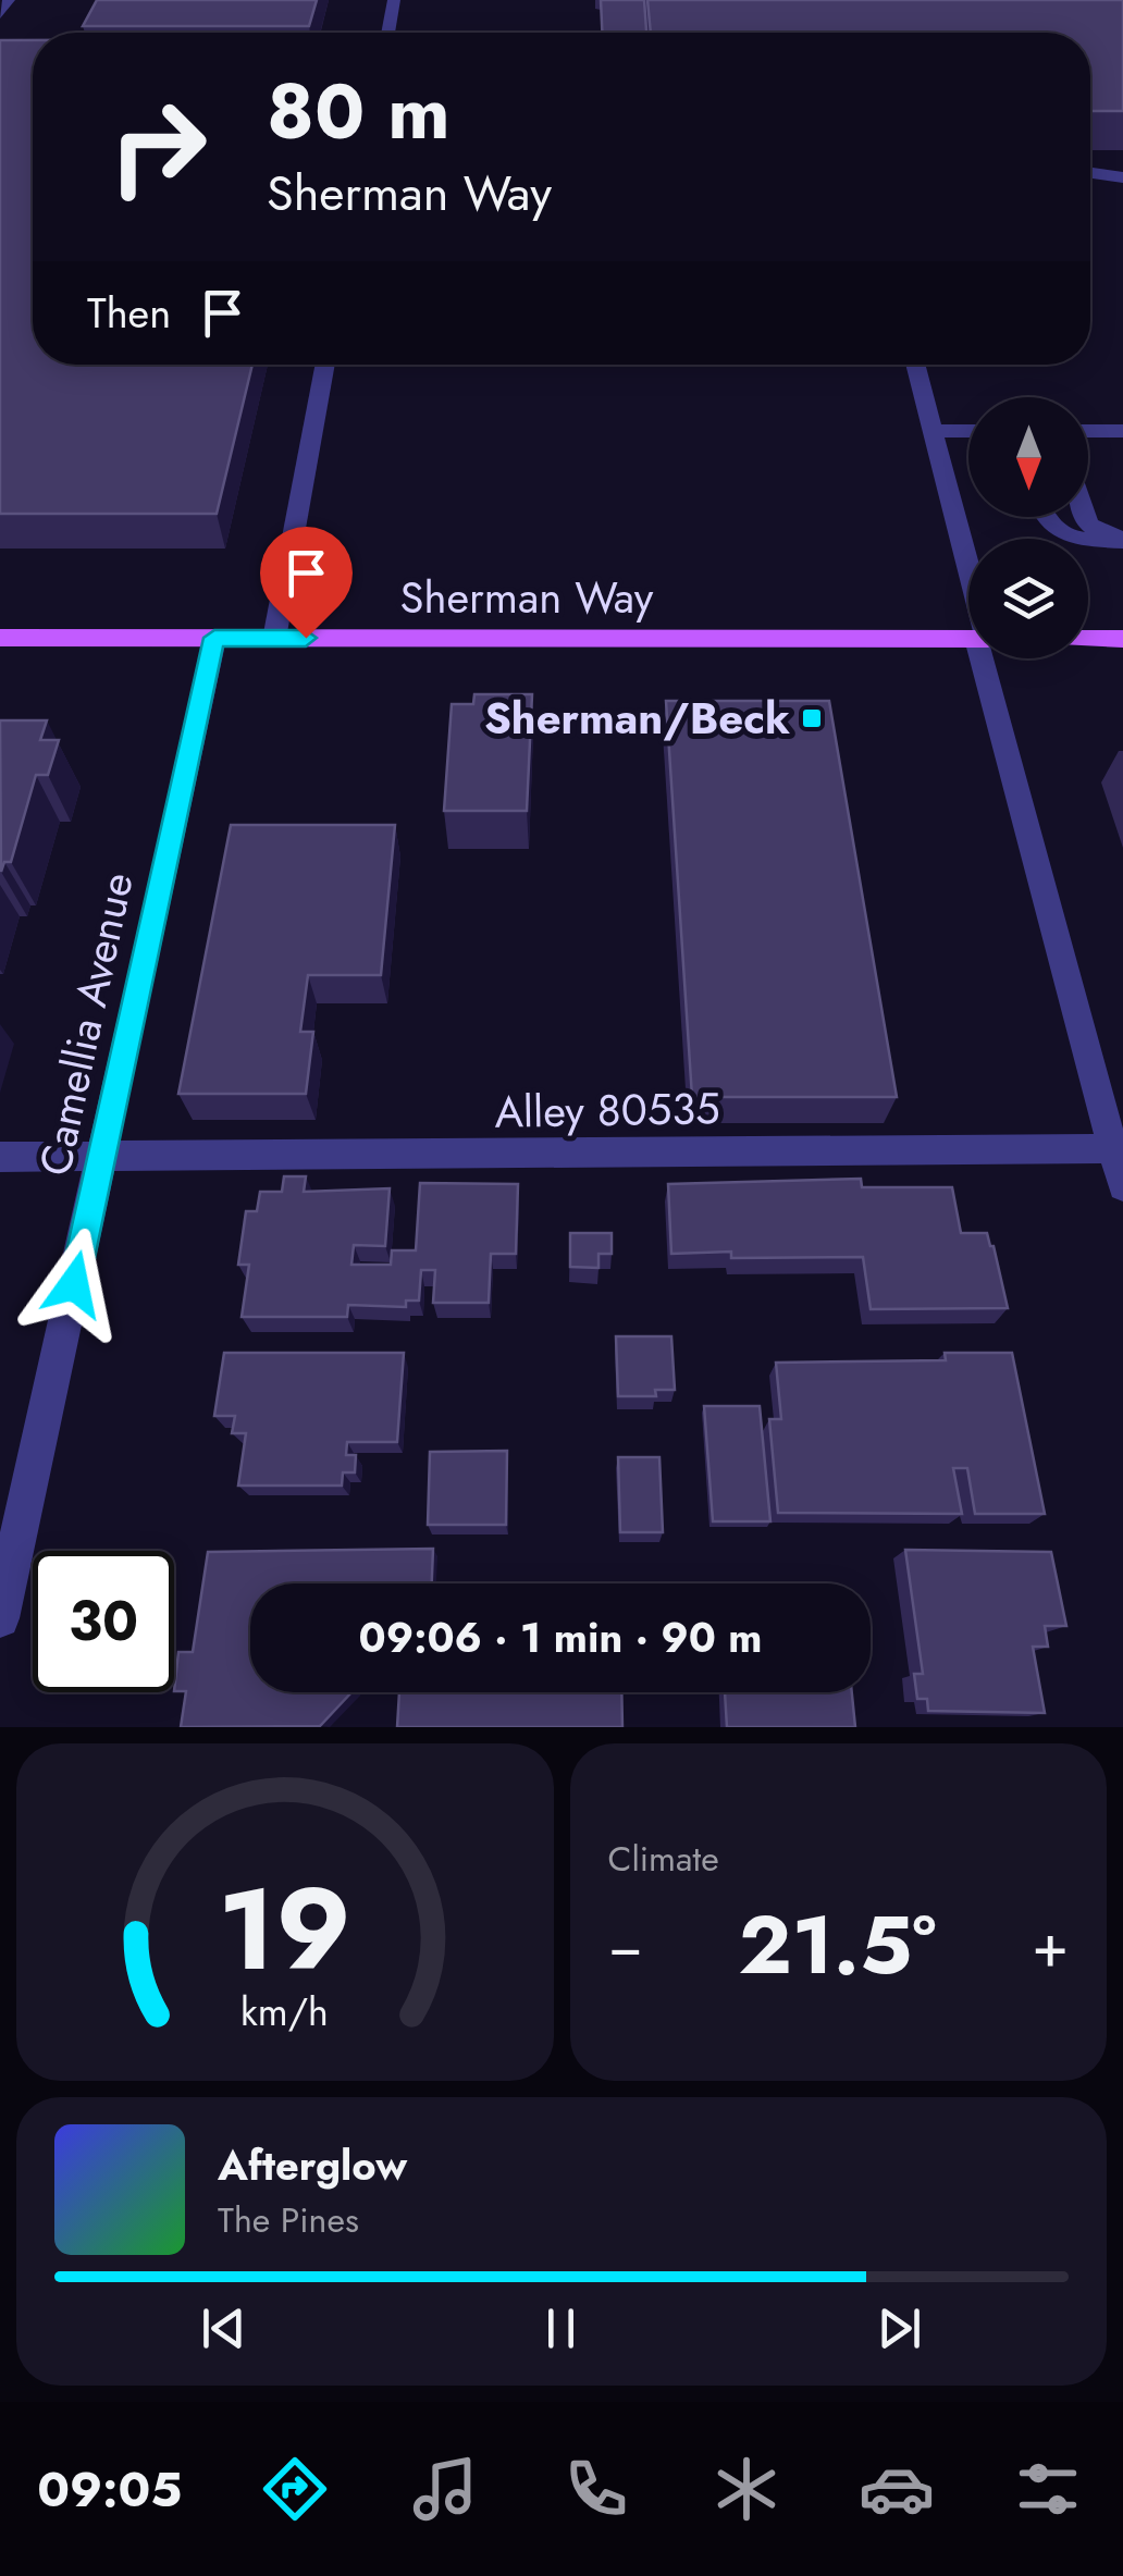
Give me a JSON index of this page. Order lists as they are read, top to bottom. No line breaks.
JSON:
{"streets":{"main road":["Sherman Way"],"street":["Camellia Avenue","Alley 80535"]},"crossings":[["Sherman Way","Camellia Avenue"],["Camellia Avenue","Alley 80535"]],"places":{"transit":["Sherman/Beck"]},"north":"bottom","page":{"turn":["80 m","Sherman Way"],"then":"Then","limit":"30","trip":"09:06 · 1 min · 90 m","tile":"Climate","heat":["−","21.5°","+"],"song":["Afterglow","The Pines"],"tabs":"09:05","gauge":["19","km/h"]}}
